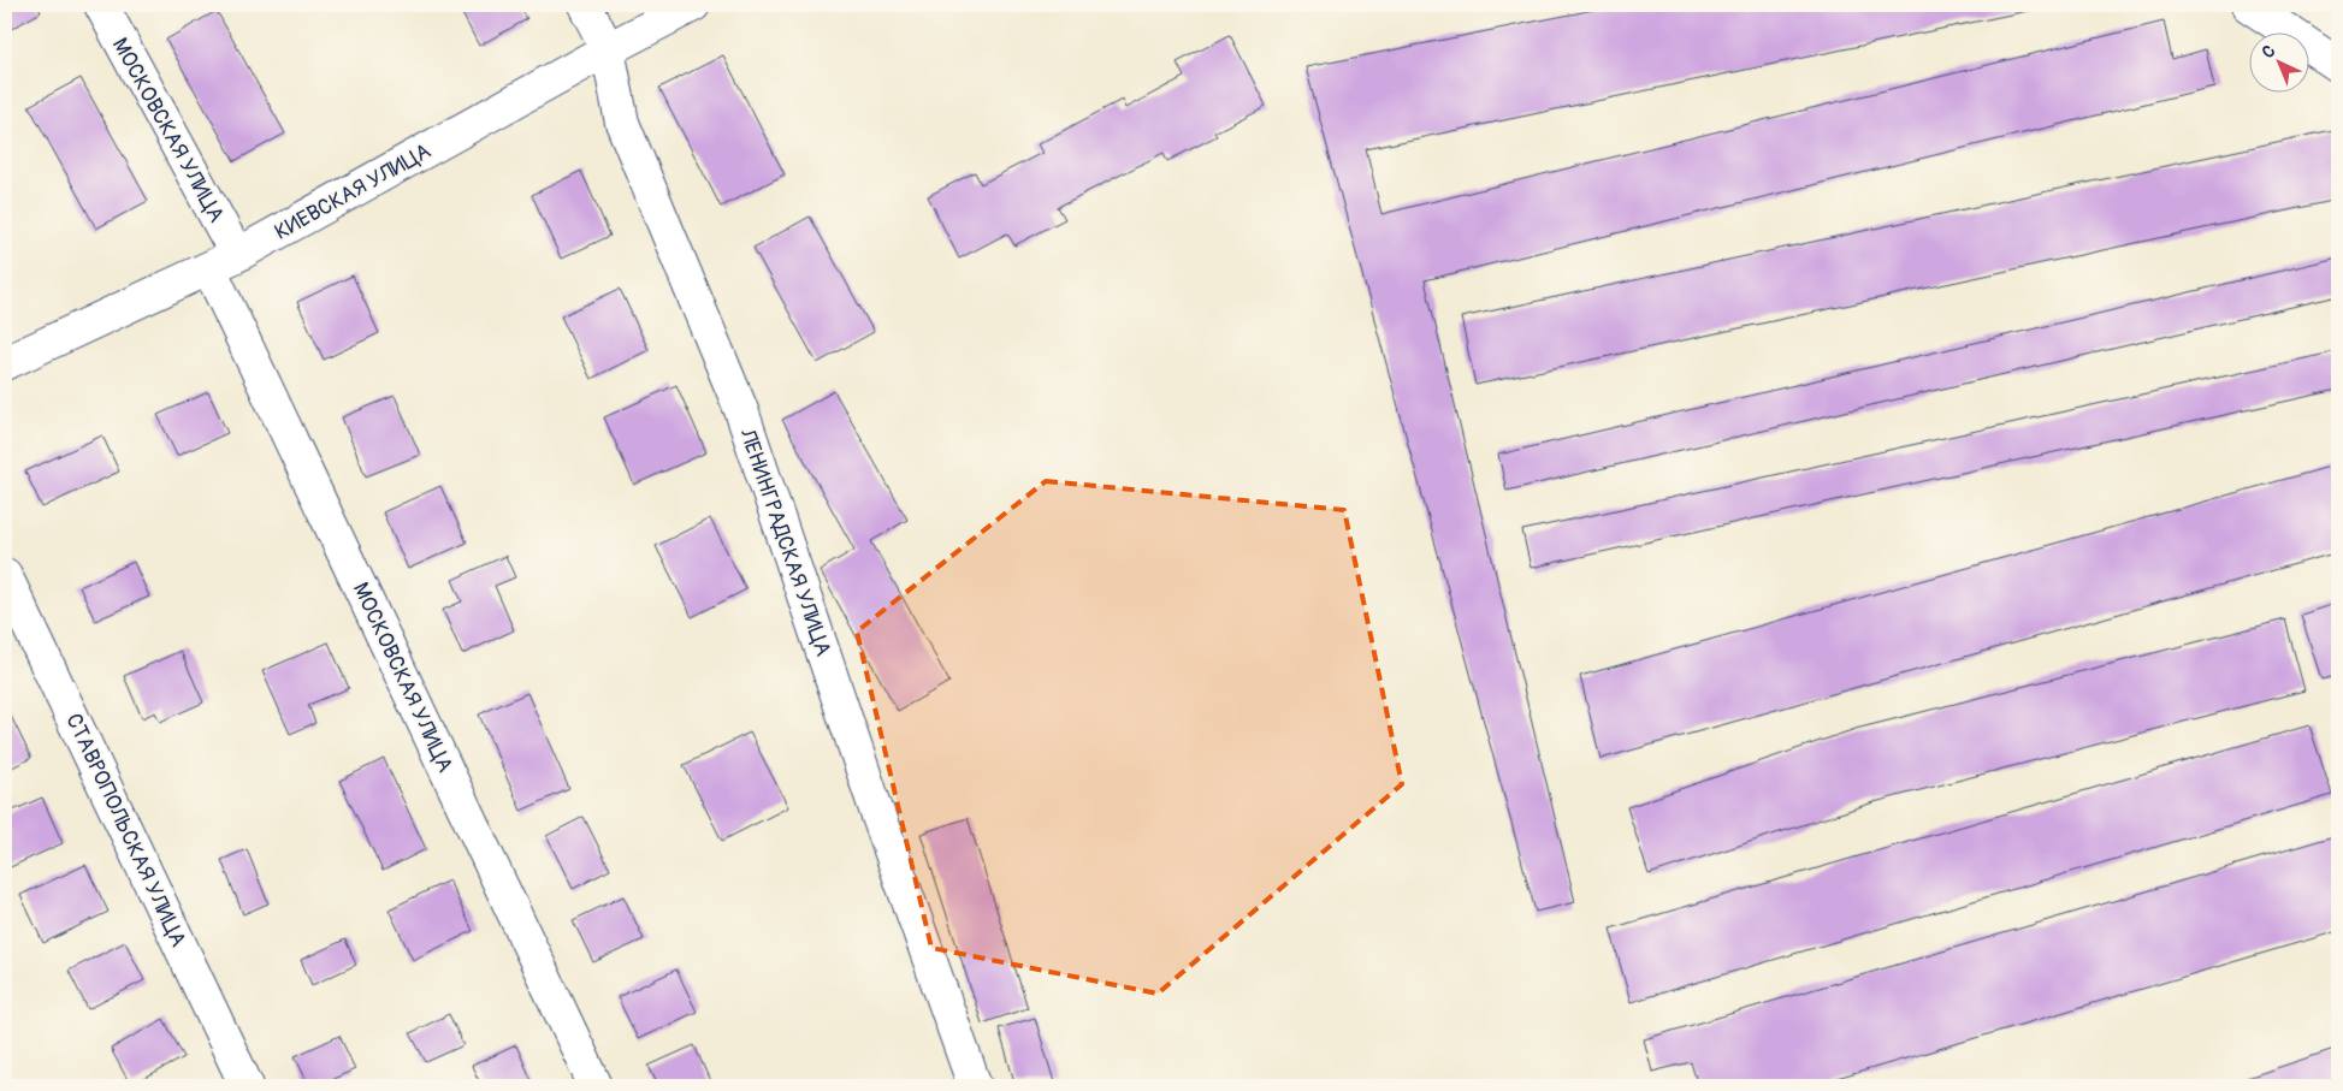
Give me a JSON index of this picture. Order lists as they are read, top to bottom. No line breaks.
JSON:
{"streets":{"street":["МОСКОВСКАЯ УЛИЦА","КИЕВСКАЯ УЛИЦА","ЛЕНИНГРАДСКАЯ УЛИЦА","СТАВРОПОЛЬСКАЯ УЛИЦА"]},"crossings":[["МОСКОВСКАЯ УЛИЦА","КИЕВСКАЯ УЛИЦА"],["КИЕВСКАЯ УЛИЦА","ЛЕНИНГРАДСКАЯ УЛИЦА"]],"north":"top left"}
